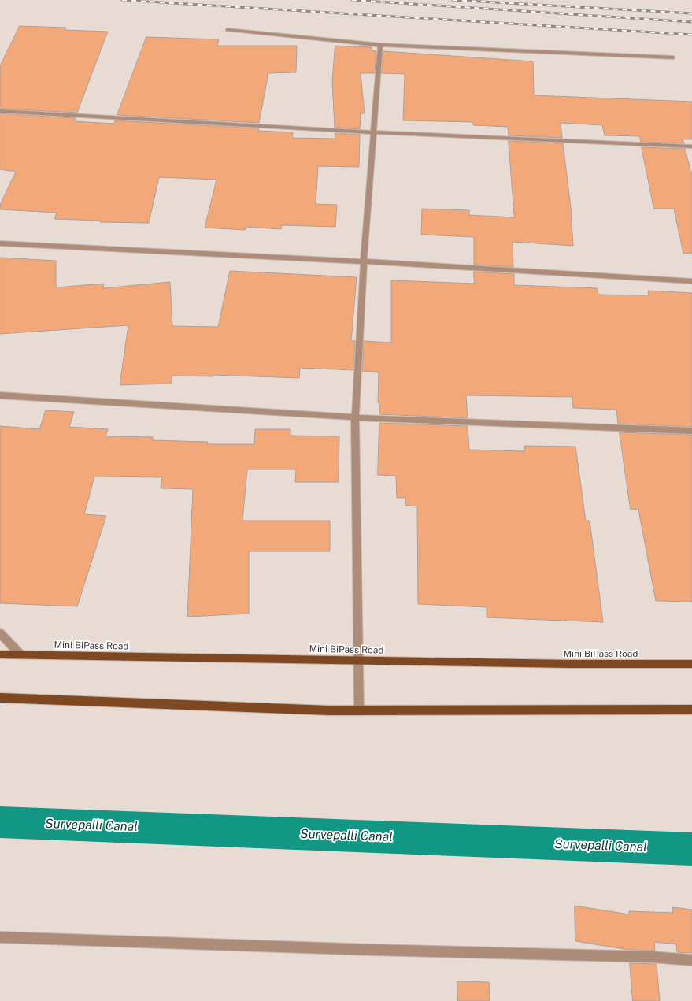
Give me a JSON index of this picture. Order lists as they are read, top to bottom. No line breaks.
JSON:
{"streets":{"main road":["Mini BiPass Road"]},"water":["Survepalli Canal"]}
